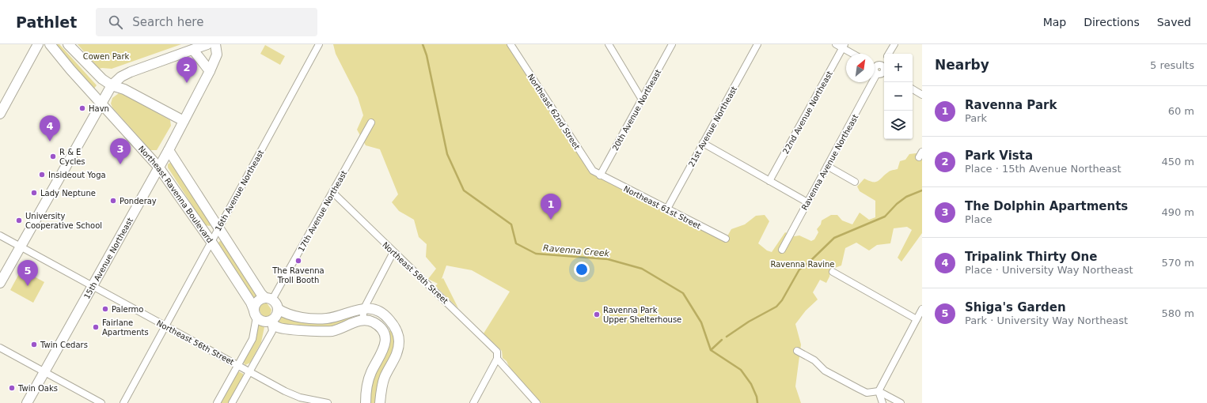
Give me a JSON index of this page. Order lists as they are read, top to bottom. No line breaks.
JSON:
{"streets":{"main road":["Northeast Ravenna Boulevard","15th Avenue Northeast"],"street":["20th Avenue Northeast","Northeast 62nd Street","22nd Avenue Northeast","21st Avenue Northeast","Ravenna Avenue Northeast","16th Avenue Northeast","Northeast 61st Street","17th Avenue Northeast","Northeast 58th Street","Northeast 56th Street"]},"crossings":[["20th Avenue Northeast","Northeast 62nd Street"],["20th Avenue Northeast","Northeast 61st Street"],["Northeast 62nd Street","Northeast 61st Street"],["21st Avenue Northeast","Northeast 61st Street"],["16th Avenue Northeast","Northeast Ravenna Boulevard"],["16th Avenue Northeast","Northeast 56th Street"],["Northeast Ravenna Boulevard","17th Avenue Northeast"],["Northeast Ravenna Boulevard","15th Avenue Northeast"],["17th Avenue Northeast","Northeast 58th Street"],["15th Avenue Northeast","Northeast 56th Street"]],"water":["Ravenna Creek"],"parks":["Cowen Park","Ravenna Ravine"],"places":["Havn","R & E Cycles","Insideout Yoga","Lady Neptune","Ponderay","University Cooperative School","The Ravenna Troll Booth","Palermo","Ravenna Park Upper Shelterhouse","Fairlane Apartments","Twin Cedars","Twin Oaks"],"north":"top right","page":{"header":"Pathlet","search":"Search here","nav":["Map","Directions","Saved"],"heading":["Nearby","5 results"],"map_buttons":["+","−"],"pins":["2","4","3","1","5"],"list":[{"mark":"1","name":"Ravenna Park","note":"Park","value":"60 m"},{"mark":"2","name":"Park Vista","note":"Place · 15th Avenue Northeast","value":"450 m"},{"mark":"3","name":"The Dolphin Apartments","note":"Place","value":"490 m"},{"mark":"4","name":"Tripalink Thirty One","note":"Place · University Way Northeast","value":"570 m"},{"mark":"5","name":"Shiga's Garden","note":"Park · University Way Northeast","value":"580 m"}]}}
